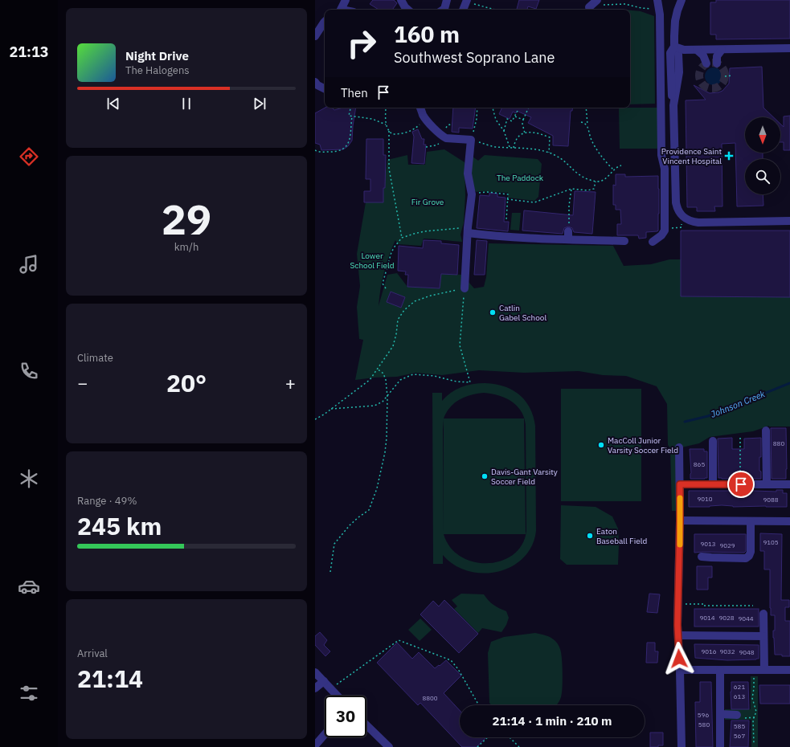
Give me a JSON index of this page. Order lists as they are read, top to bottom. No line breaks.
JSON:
{"water":["Johnson Creek"],"parks":["The Paddock","Fir Grove","Lower School Field"],"places":{"health":["Providence Saint Vincent Hospital"],"other":["Catlin Gabel School","MacColl Junior Varsity Soccer Field","Davis-Gant Varsity Soccer Field","Eaton Baseball Field"]},"house_numbers":["880","865","9010","9088","9105","9013","9029","9014","9028","9044","9016","9032","9048","621","613","8800","596","580","585","567"],"north":"bottom","page":{"tabs":"21:13","turn":["160 m","Southwest Soprano Lane"],"song":["Night Drive","The Halogens"],"then":"Then","tile":[["29","km/h"],"Climate",["Range · 49%","245 km"],["Arrival","21:14"]],"heat":["−","20°","+"],"limit":"30","trip":"21:14 · 1 min · 210 m"}}
